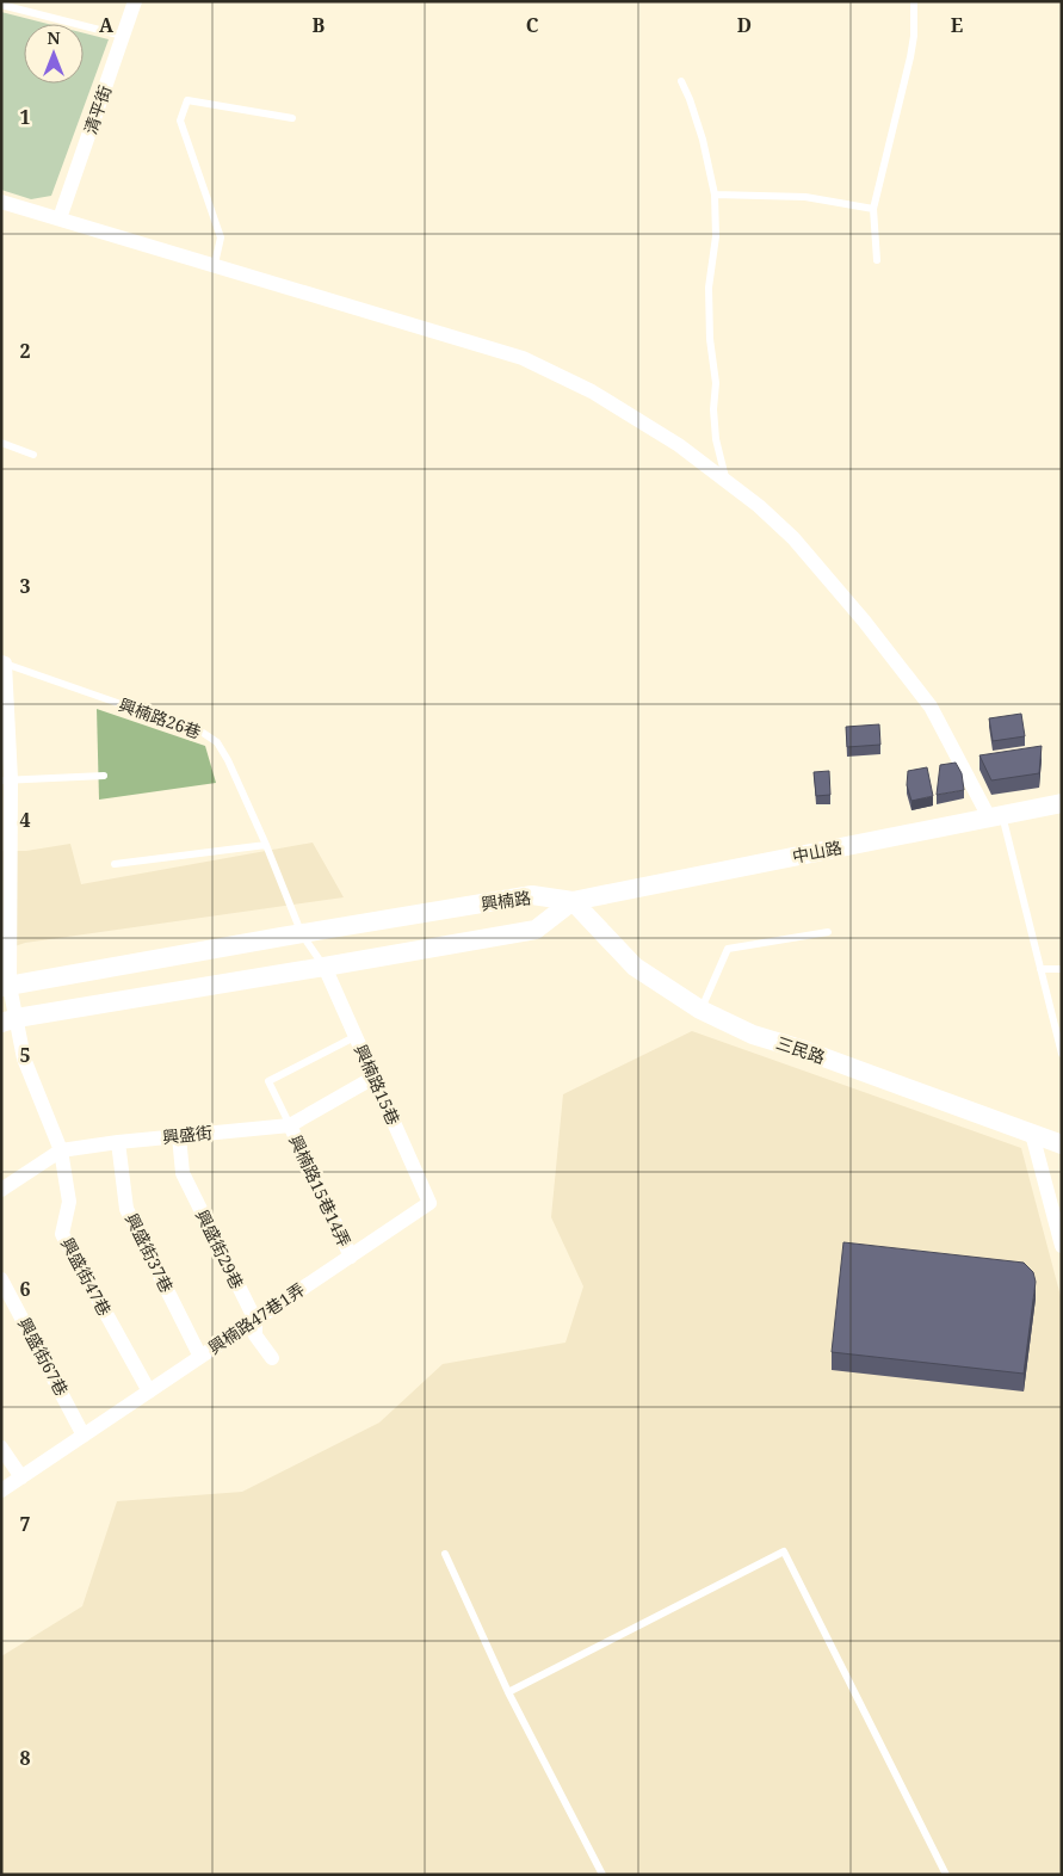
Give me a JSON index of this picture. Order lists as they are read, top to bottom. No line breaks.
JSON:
{"streets":{"street":["清平街","中山路","興楠路","三民路","興楠路15巷","興盛街","興楠路15巷14弄","興盛街29巷","興盛街37巷","興盛街47巷","興楠路47巷1弄","興盛街67巷"],"lane":["興楠路26巷"]},"crossings":[["興楠路26巷","興楠路"],["興楠路26巷","興楠路15巷"],["興楠路26巷","興盛街47巷"],["中山路","興楠路"],["中山路","三民路"],["興楠路","三民路"],["興楠路","興楠路15巷"],["興楠路","興盛街47巷"],["興楠路15巷","興盛街"],["興楠路15巷","興楠路47巷1弄"],["興盛街","興楠路15巷14弄"],["興盛街","興盛街29巷"],["興盛街","興盛街37巷"],["興盛街","興盛街47巷"],["興楠路15巷14弄","興楠路47巷1弄"],["興盛街29巷","興楠路47巷1弄"],["興盛街37巷","興楠路47巷1弄"],["興盛街47巷","興楠路47巷1弄"],["興楠路47巷1弄","興盛街67巷"]],"north":"top","grid":{"columns":["A","B","C","D","E"],"rows":["1","2","3","4","5","6","7","8"]}}
